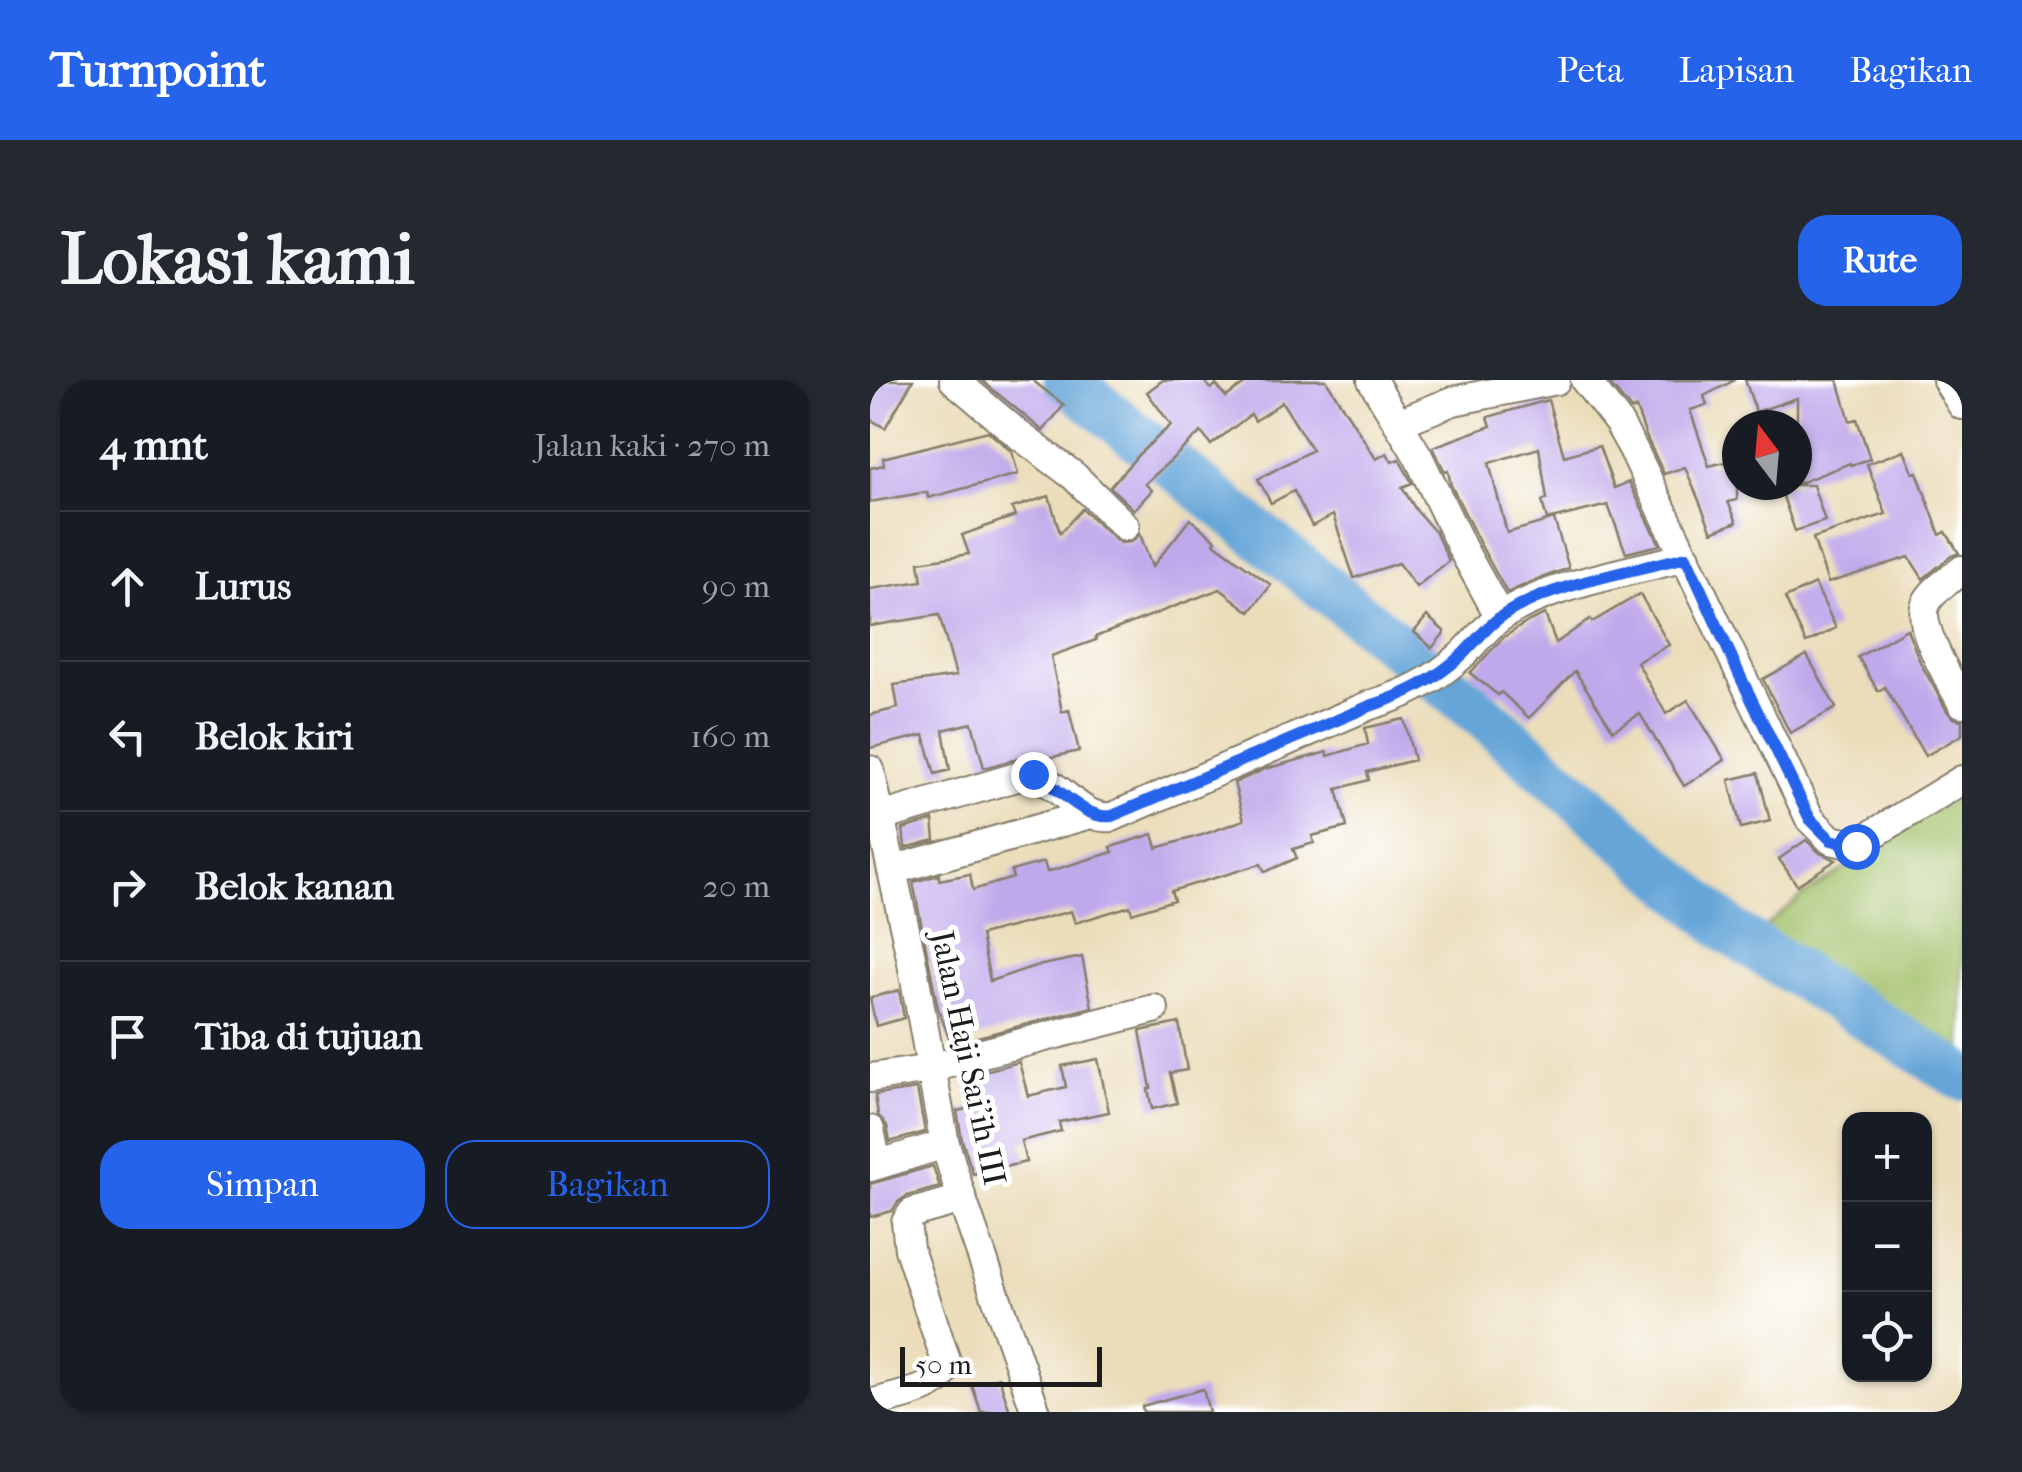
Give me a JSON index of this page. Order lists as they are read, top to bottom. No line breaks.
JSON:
{"streets":{"street":["Jalan Haji Sai'ih III"]},"scale_bar":"50 m","north":"top","page":{"header":"Turnpoint","nav":["Peta","Lapisan","Bagikan"],"buttons":["Rute",["Simpan","Bagikan"]],"title":"Lokasi kami","heading":["4 mnt","Jalan kaki · 270 m"],"list":[["Lurus","90 m"],["Belok kiri","160 m"],["Belok kanan","20 m"],"Tiba di tujuan"],"map_buttons":["+","−"],"scale":"50 m"}}
